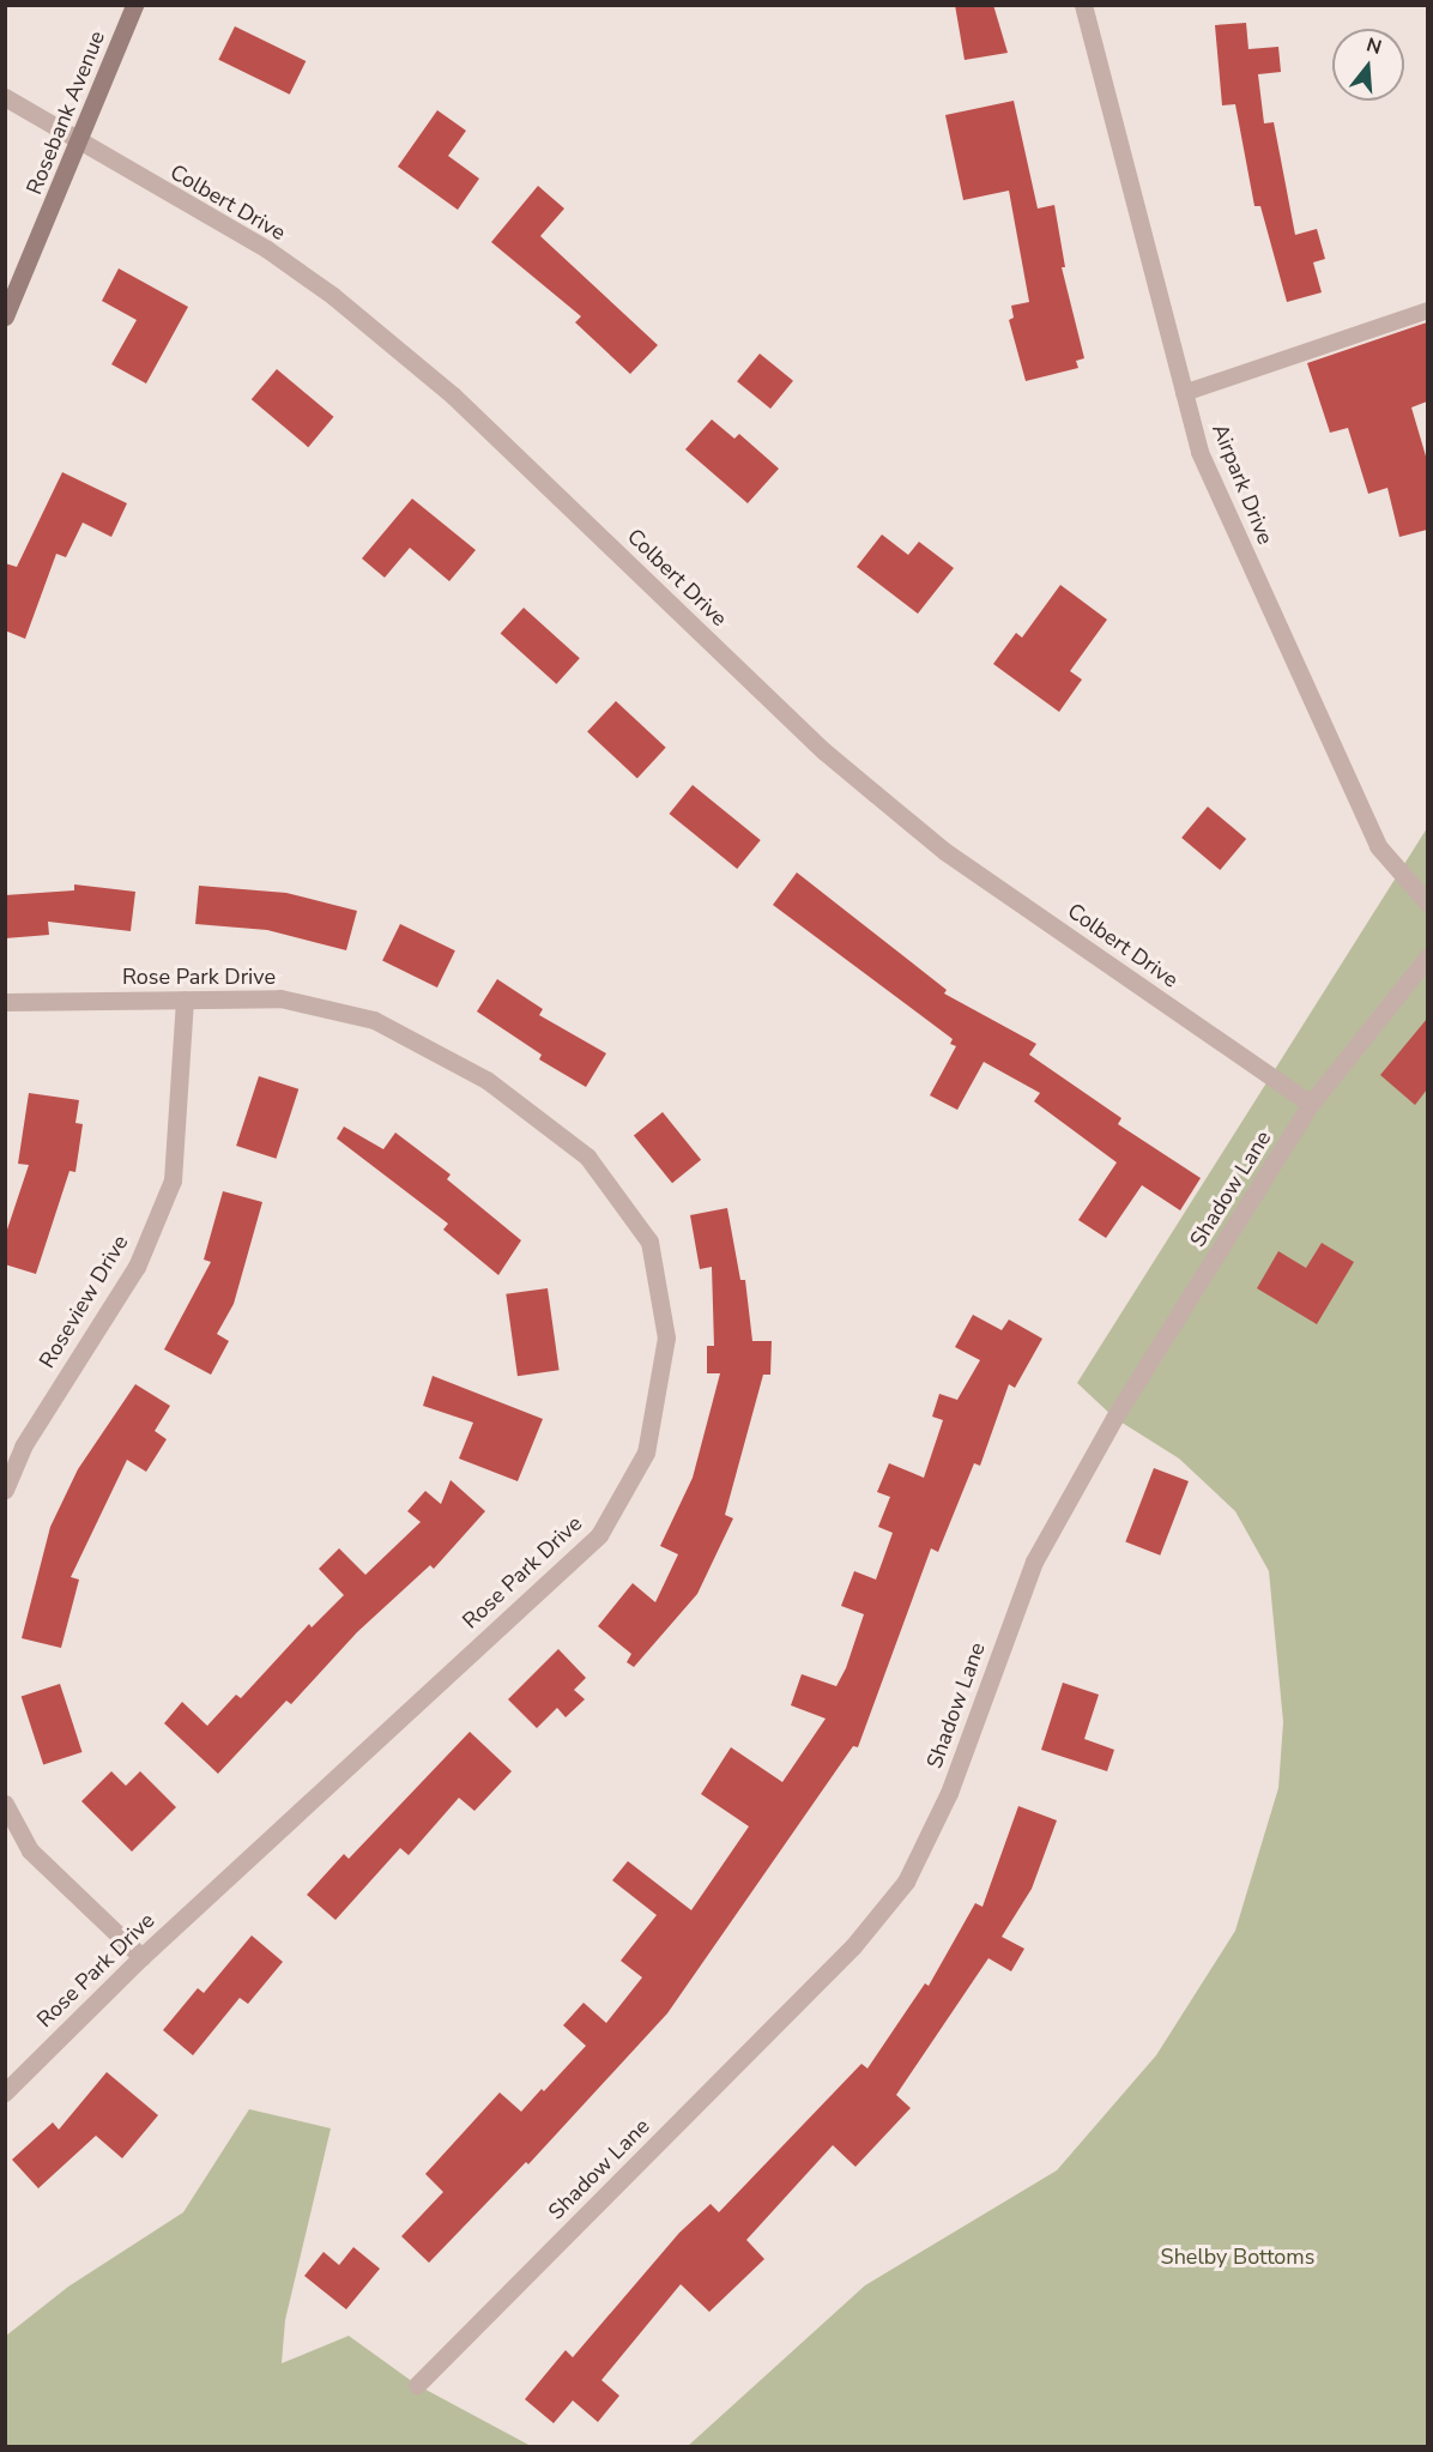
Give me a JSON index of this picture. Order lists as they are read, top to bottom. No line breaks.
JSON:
{"streets":{"street":["Rosebank Avenue","Colbert Drive","Airpark Drive","Rose Park Drive","Shadow Lane","Roseview Drive"]},"crossings":[["Rosebank Avenue","Colbert Drive"],["Colbert Drive","Shadow Lane"],["Rose Park Drive","Roseview Drive"]],"parks":["Shelby Bottoms"],"north":"top"}
